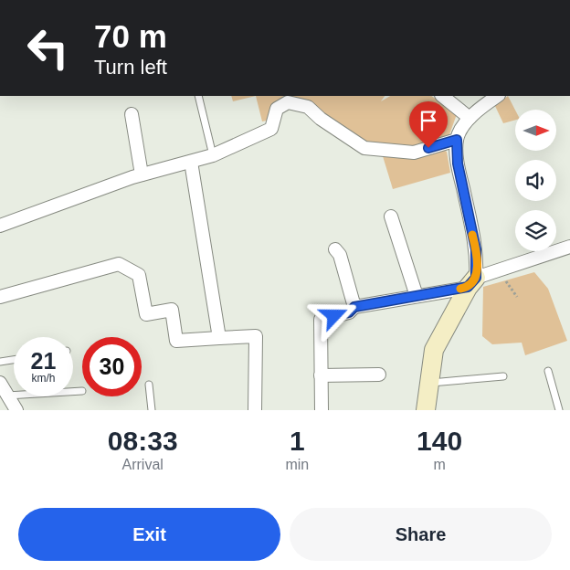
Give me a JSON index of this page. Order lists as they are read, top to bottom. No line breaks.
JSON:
{"north":"right","page":{"turn":["70 m","Turn left"],"speed":"21 km/h","limit":"30","eta":["08:33","Arrival","1","min","140","m"],"buttons":["Exit","Share"]}}
